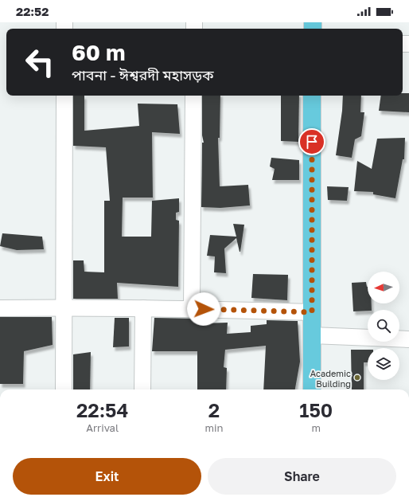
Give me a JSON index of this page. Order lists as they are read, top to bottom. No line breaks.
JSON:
{"places":["Academic Building"],"north":"left","page":{"status":"22:52","turn":["60 m","পাবনা - ঈশ্বরদী মহাসড়ক"],"eta":["22:54","Arrival","2","min","150","m"],"buttons":["Exit","Share"]}}
